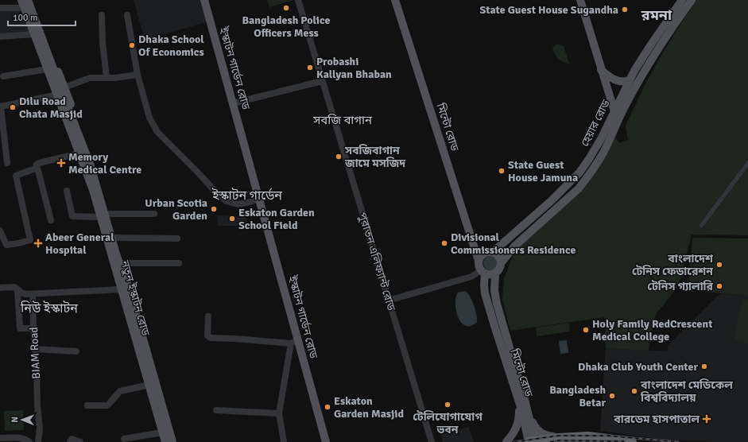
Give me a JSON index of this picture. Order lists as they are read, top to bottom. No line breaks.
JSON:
{"streets":{"main road":["ইস্কাটন গার্ডেন রোড","হেয়ার রোড","মিন্টো রোড","নতুন ইস্কাটন রোড"],"street":["পুরাতন এলিফ্যান্ট রোড","BIAM Road"]},"crossings":[["হেয়ার রোড","মিন্টো রোড"]],"districts":["রমনা","সবজি বাগান","ইস্কাটন গার্ডেন","নিউ ইস্কাটন"],"places":{"other":["Bangladesh Police Officers Mess","State Guest House Sugandha","Dhaka School Of Economics","Probashi Kallyan Bhaban","Dilu Road Chata Masjid","সবজিবাগান জামে মসজিদ","State Guest House Jamuna","Urban Scotia Garden","Eskaton Garden School Field","Divisional Commissioners Residence","বাংলাদেশ টেনিস ফেডারেশন","টেনিস গ্যালারি","Holy Family RedCrescent Medical College","Dhaka Club Youth Center","বাংলাদেশ মেডিকেল বিশ্ববিদ্যালয়","Bangladesh Betar","টেলিযোগাযোগ ভবন","Eskaton Garden Masjid"],"health":["Memory Medical Centre","Abeer General Hospital","বারডেম হাসপাতাল"]},"scale_bar":"100 m","north":"left"}
